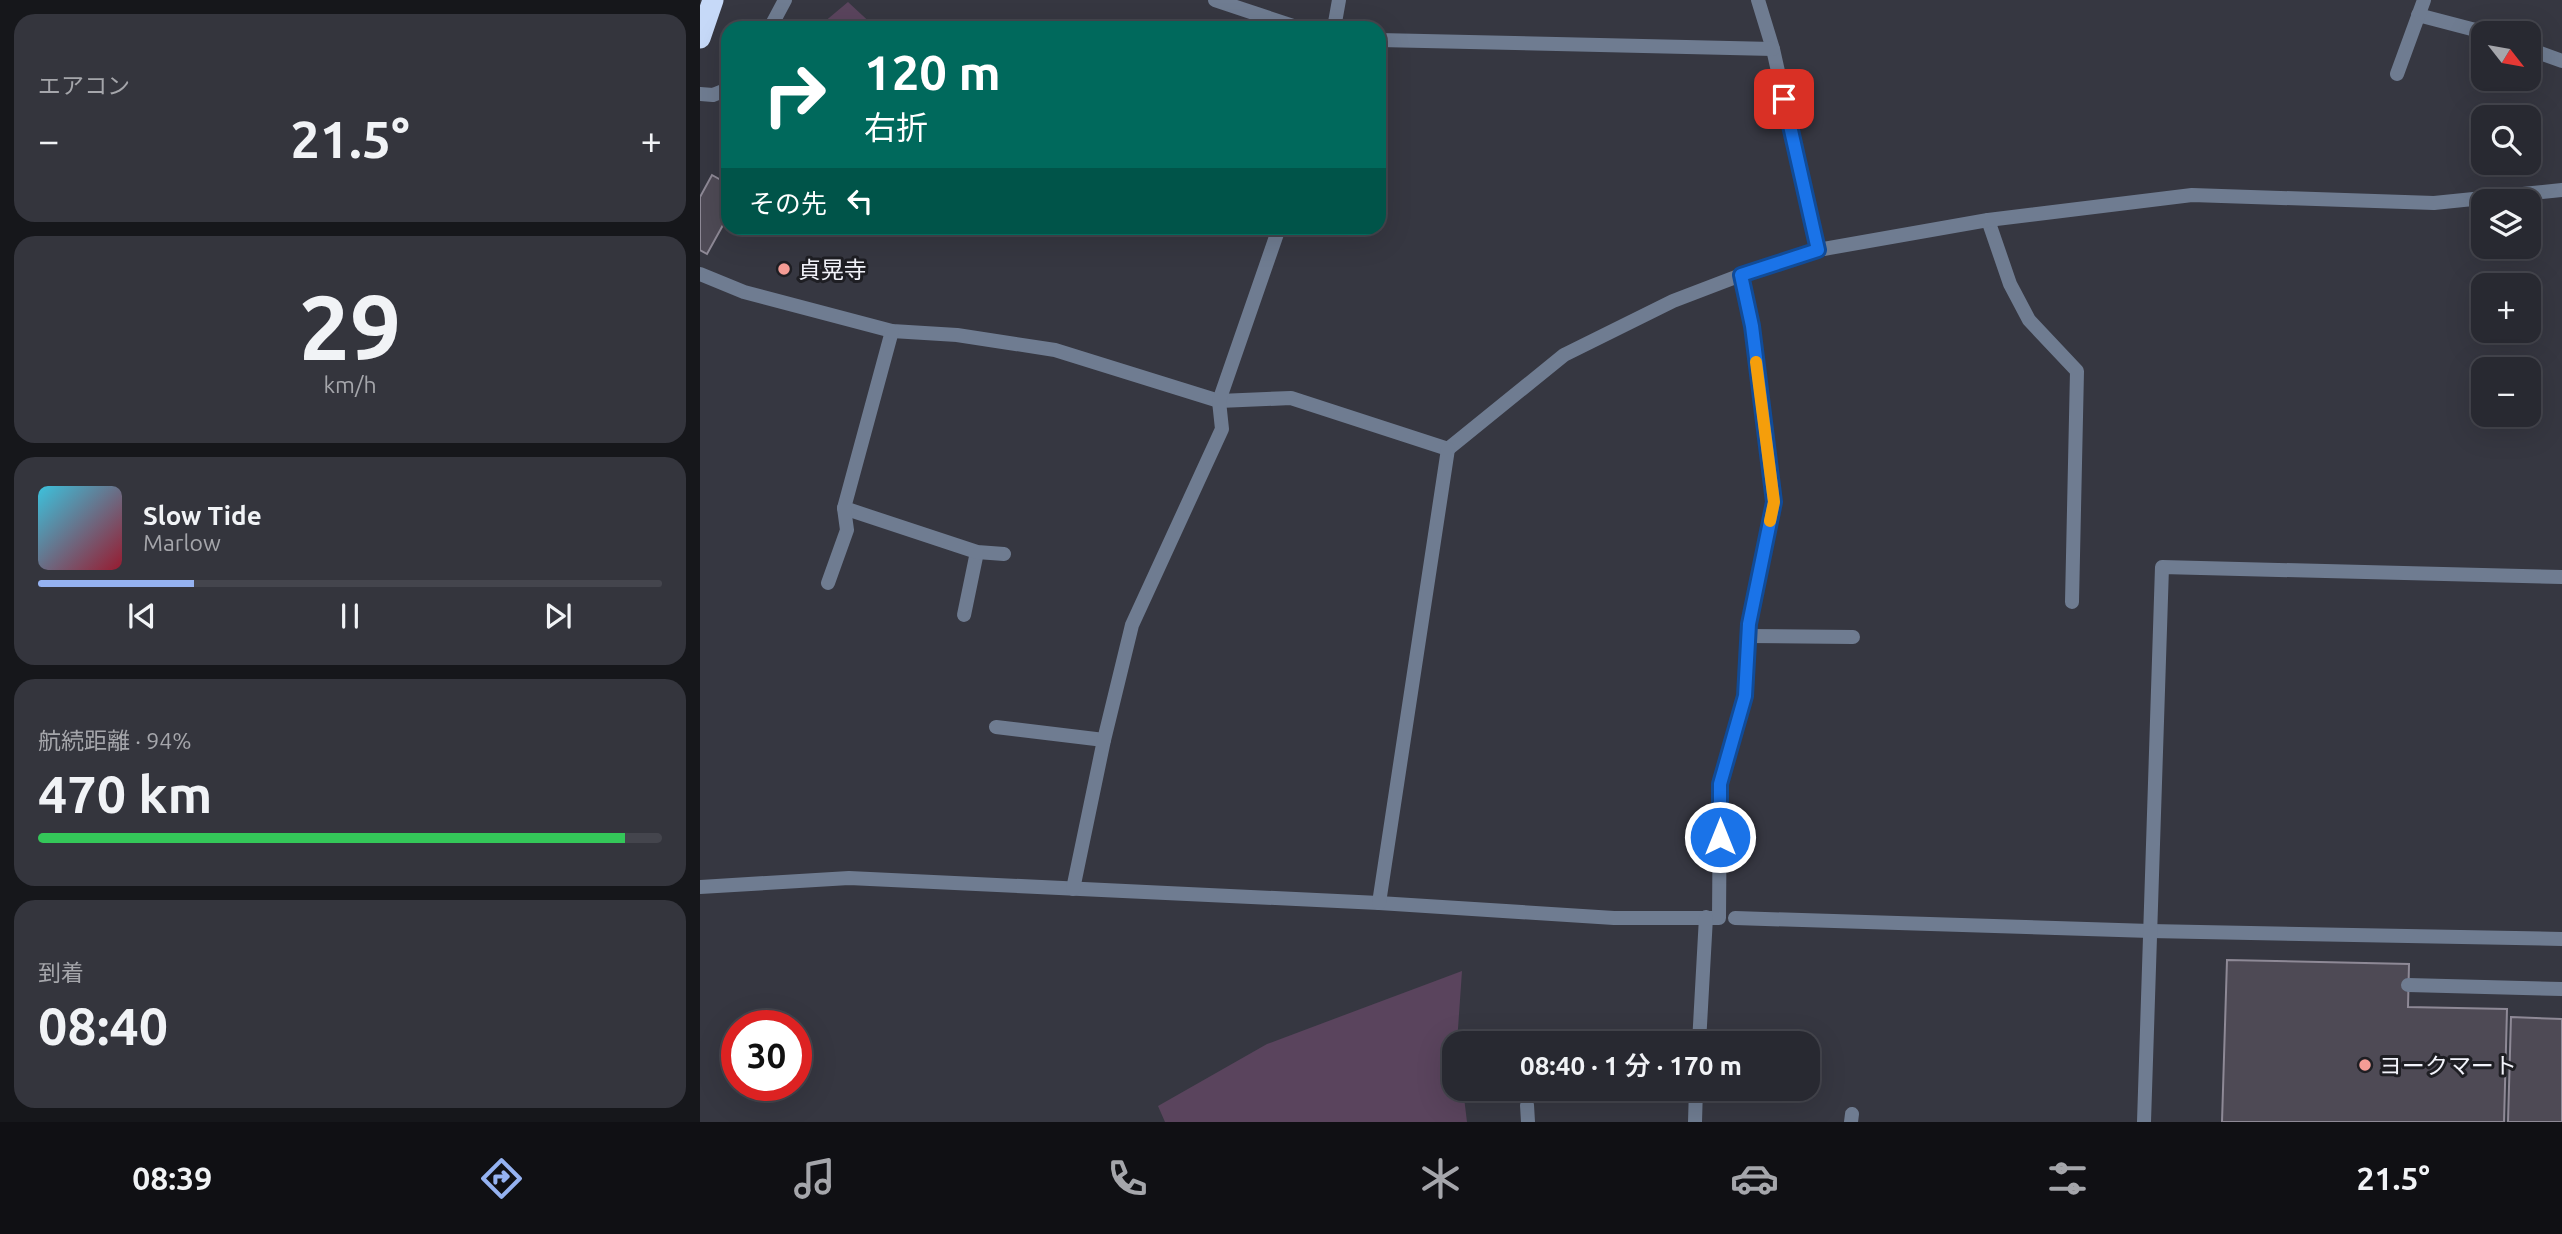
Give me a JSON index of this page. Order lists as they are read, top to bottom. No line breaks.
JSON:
{"places":["貞晃寺","ヨークマート"],"north":"bottom right","page":{"tile":["エアコン",["29","km/h"],["航続距離 · 94%","470 km"],["到着","08:40"]],"map_buttons":["+","−"],"turn":["120 m","右折"],"heat":["−","21.5°","+"],"then":"その先","song":["Slow Tide","Marlow"],"limit":"30","trip":"08:40 · 1 分 · 170 m","tabs":["08:39","21.5°"]}}
